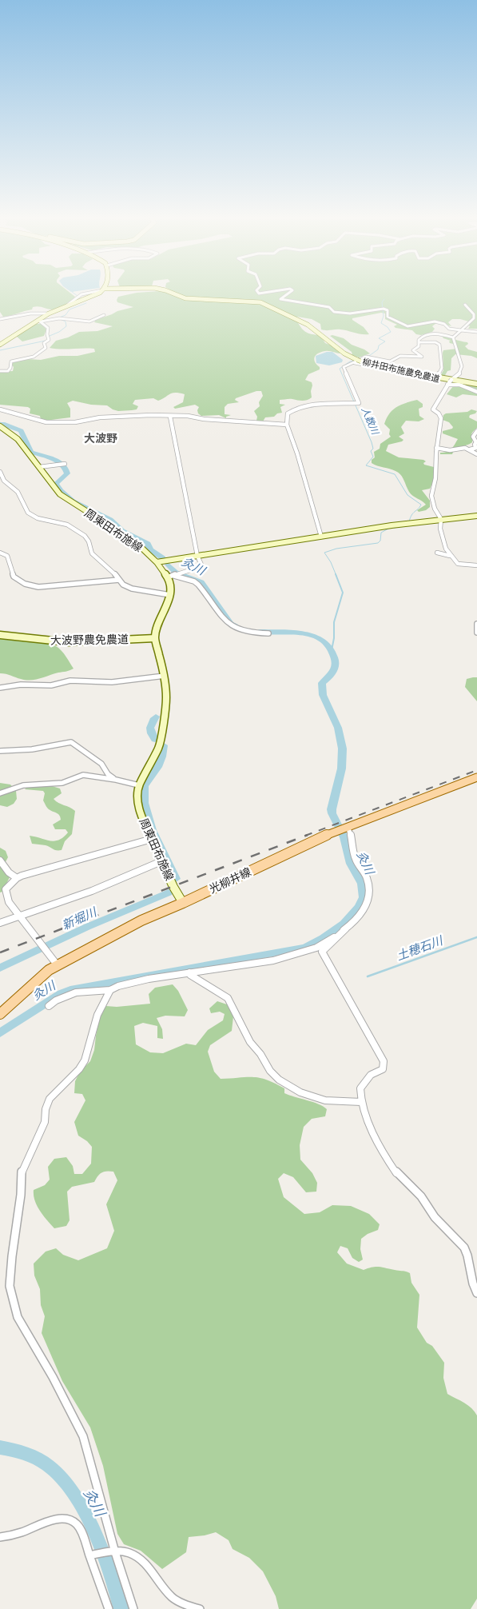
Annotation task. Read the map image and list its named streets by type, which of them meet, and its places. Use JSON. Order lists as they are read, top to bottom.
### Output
{
  "streets": {
    "main road": [
      "柳井田布施農免農道",
      "周東田布施線",
      "大波野農免農道",
      "光柳井線"
    ]
  },
  "crossings": [
    ["周東田布施線", "大波野農免農道"],
    ["周東田布施線", "光柳井線"]
  ],
  "districts": ["大波野"],
  "water": [
    "人数川",
    "灸川",
    "新堀川",
    "土穂石川"
  ]
}
